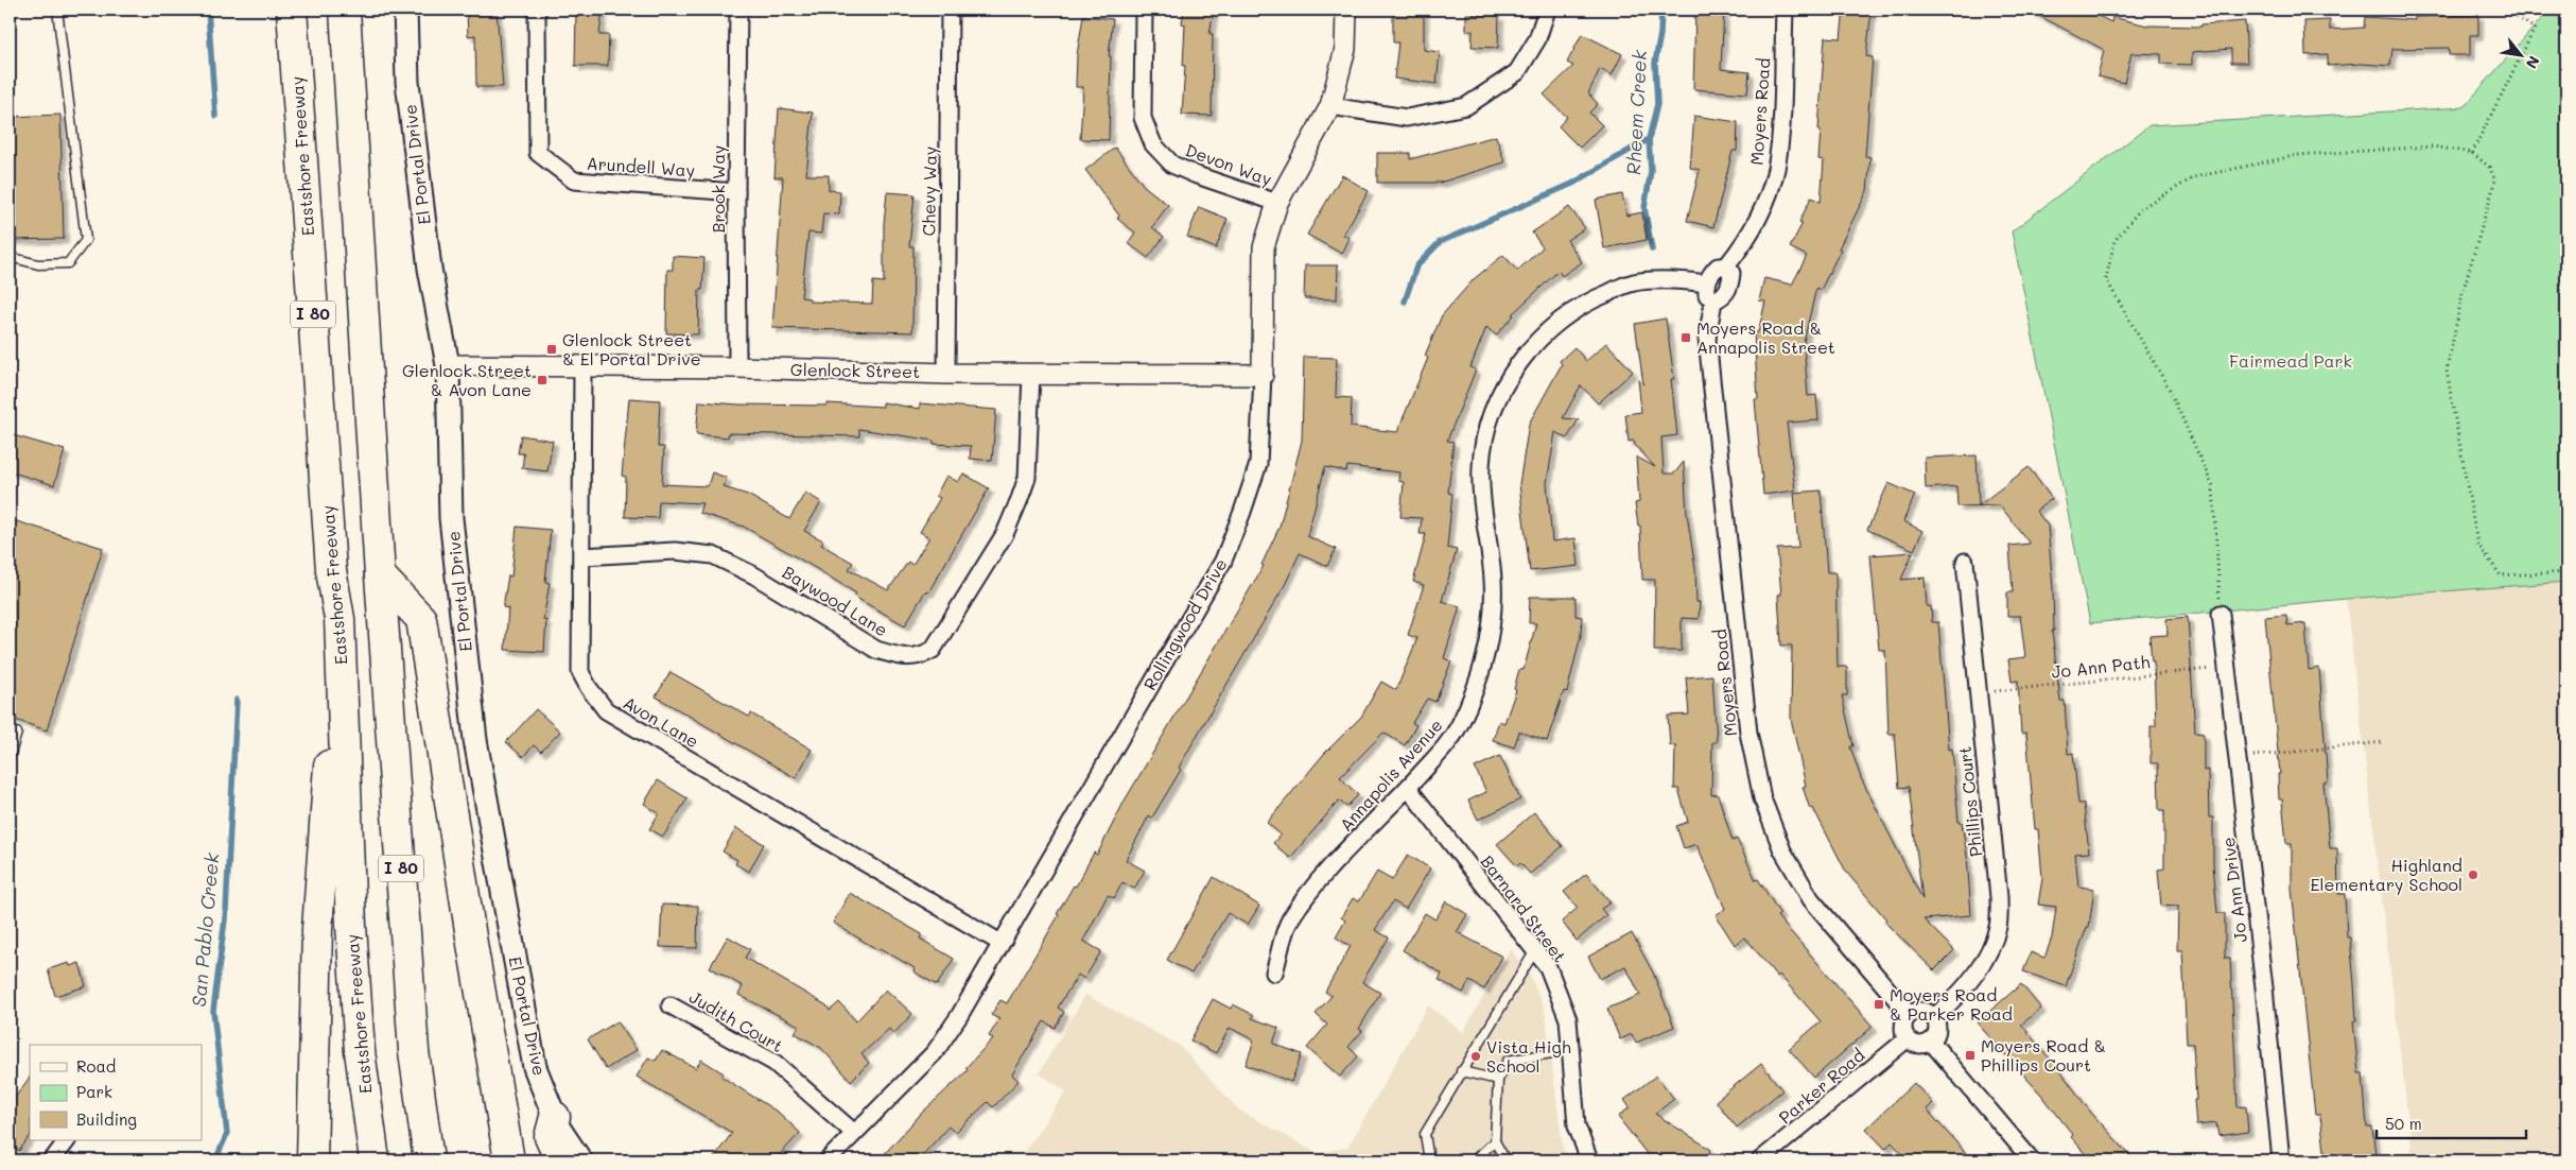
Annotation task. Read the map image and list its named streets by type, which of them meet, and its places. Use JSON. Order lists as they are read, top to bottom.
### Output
{
  "streets": {
    "highway": ["Eastshore Freeway", "I 80"],
    "main road": ["El Portal Drive"],
    "street": [
      "Moyers Road",
      "Devon Way",
      "Arundell Way",
      "Brook Way",
      "Chevy Way",
      "Glenlock Street",
      "Baywood Lane",
      "Rollingwood Drive",
      "Avon Lane",
      "Annapolis Avenue",
      "Phillips Court",
      "Jo Ann Drive",
      "Barnard Street",
      "Judith Court",
      "Parker Road"
    ],
    "path": ["Jo Ann Path"]
  },
  "crossings": [
    ["Moyers Road", "Annapolis Avenue"],
    ["Moyers Road", "Phillips Court"],
    ["Moyers Road", "Parker Road"],
    ["El Portal Drive", "Glenlock Street"],
    ["Devon Way", "Rollingwood Drive"],
    ["Arundell Way", "Brook Way"],
    ["Brook Way", "Glenlock Street"],
    ["Chevy Way", "Glenlock Street"],
    ["Glenlock Street", "Baywood Lane"],
    ["Glenlock Street", "Rollingwood Drive"],
    ["Glenlock Street", "Avon Lane"],
    ["Baywood Lane", "Avon Lane"],
    ["Rollingwood Drive", "Avon Lane"],
    ["Rollingwood Drive", "Judith Court"],
    ["Jo Ann Path", "Phillips Court"],
    ["Jo Ann Path", "Jo Ann Drive"],
    ["Annapolis Avenue", "Barnard Street"],
    ["Phillips Court", "Parker Road"]
  ],
  "water": ["Rheem Creek", "San Pablo Creek"],
  "parks": ["Fairmead Park"],
  "places": {
    "transit": [
      "Moyers Road & Annapolis Street",
      "Glenlock Street & El Portal Drive",
      "Glenlock Street & Avon Lane",
      "Moyers Road & Parker Road",
      "Moyers Road & Phillips Court"
    ],
    "other": ["Highland Elementary School", "Vista High School"]
  },
  "legend": ["Road", "Park", "Building"],
  "scale_bar": "50 m",
  "north": "bottom right"
}
